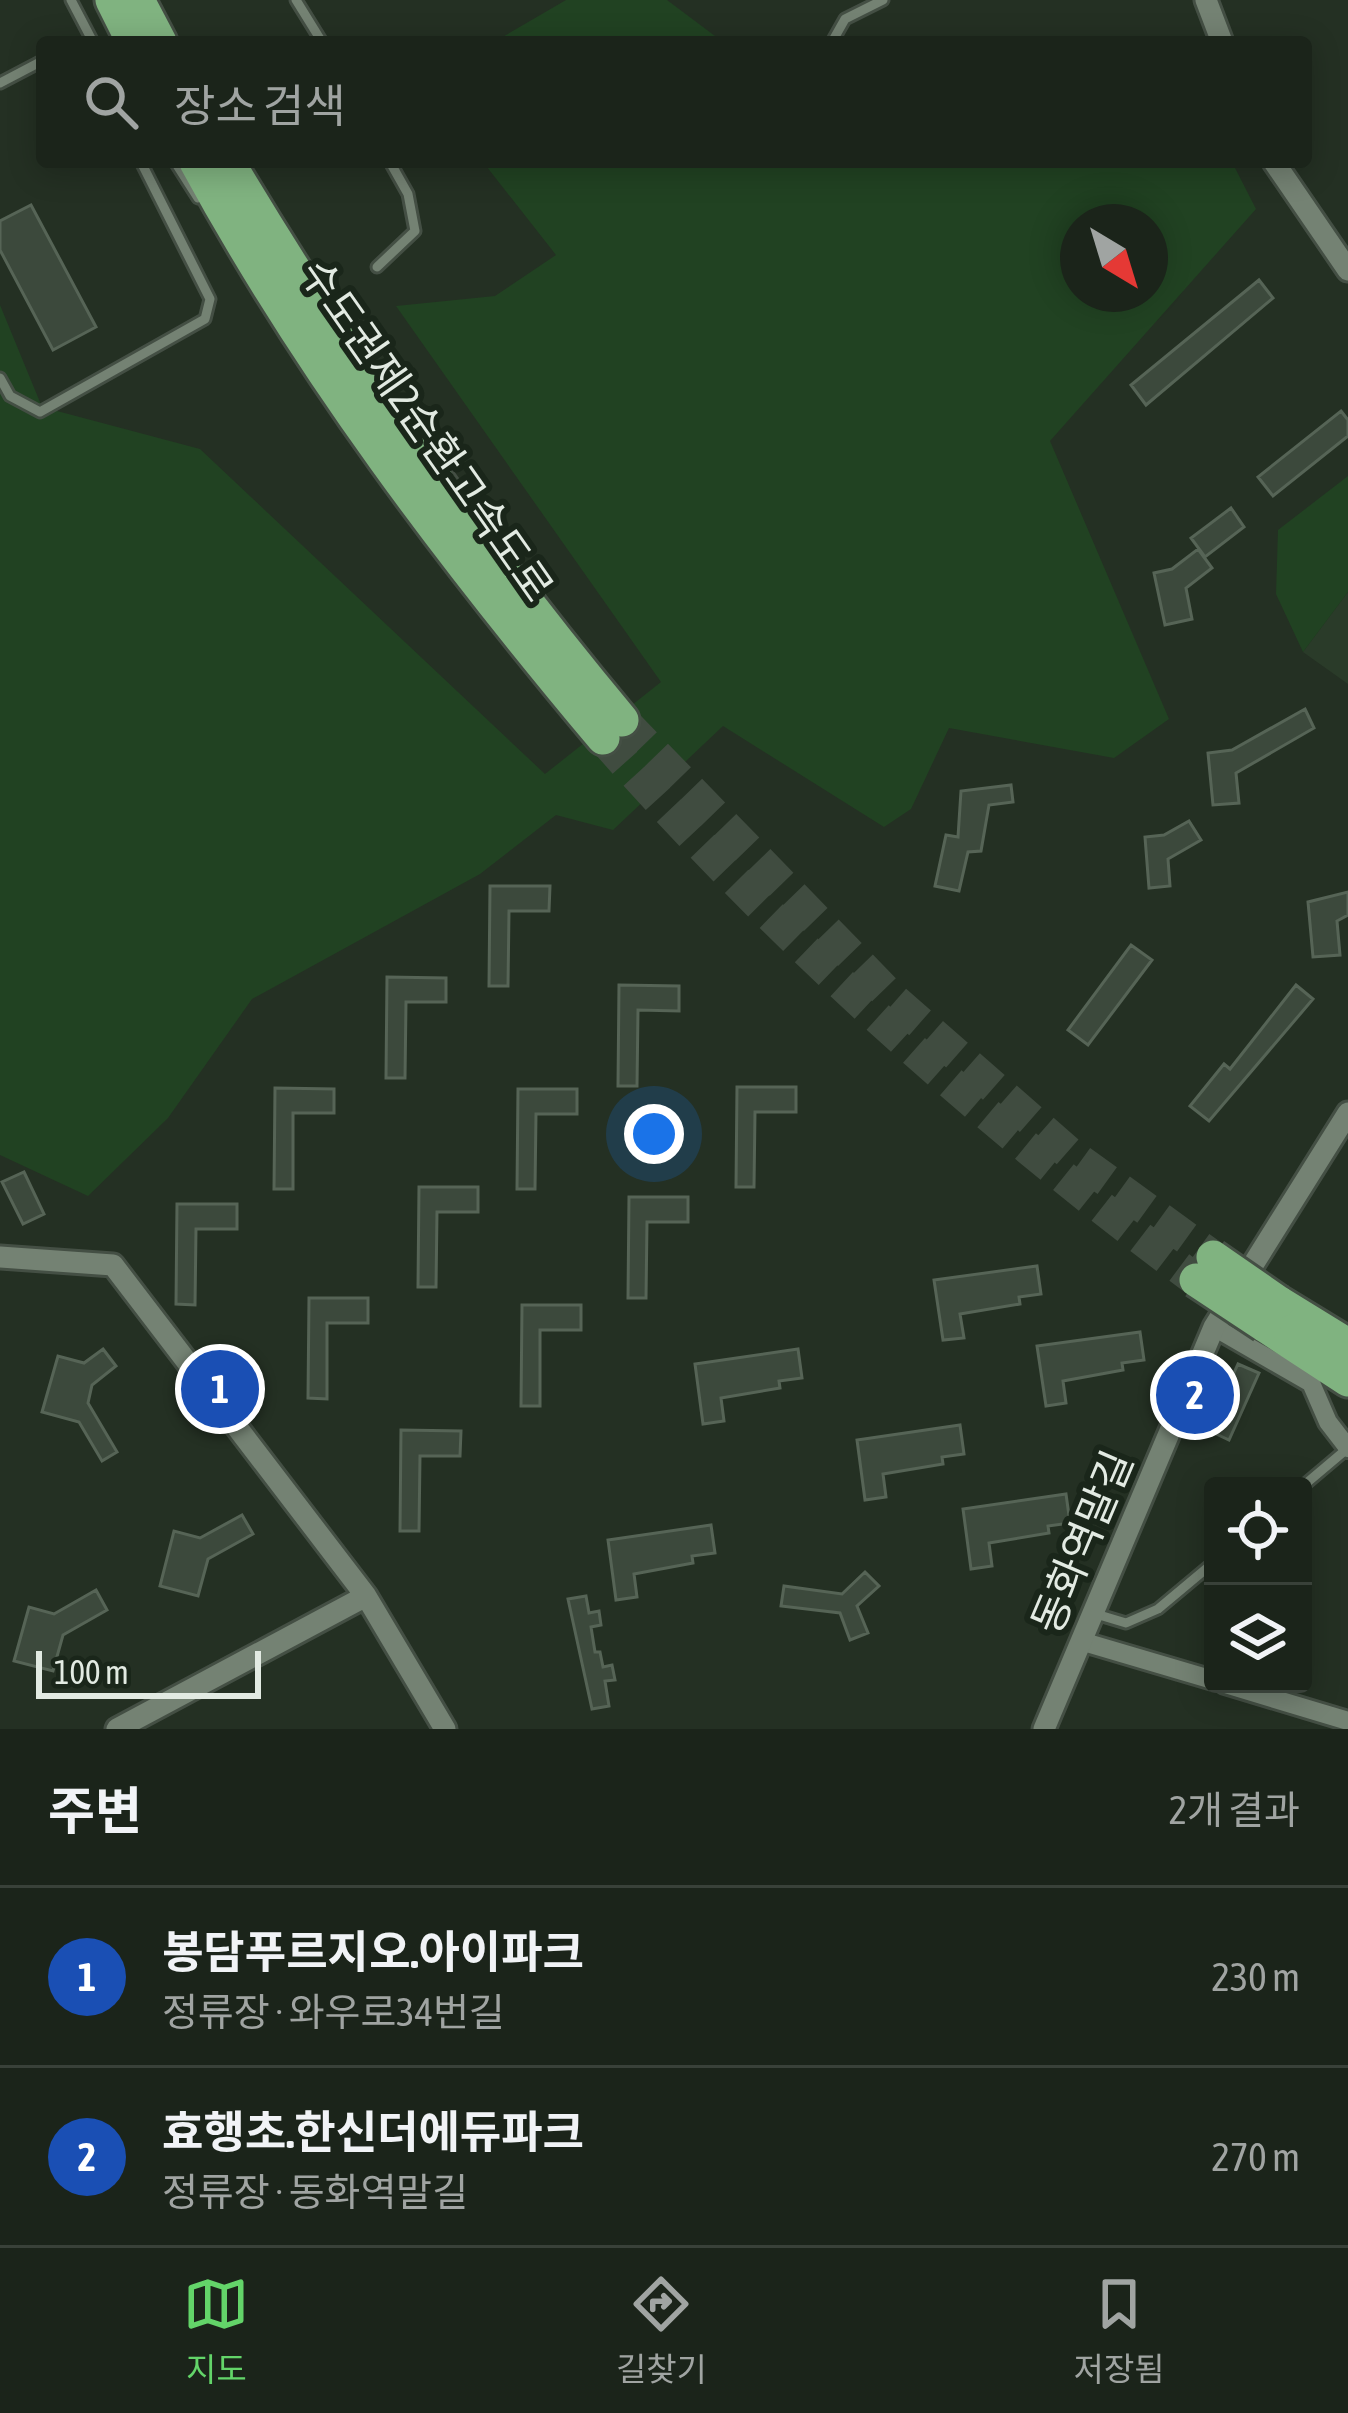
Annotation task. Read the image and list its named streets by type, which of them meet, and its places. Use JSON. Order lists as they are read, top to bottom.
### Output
{
  "streets": {
    "highway": ["수도권제2순환고속도로"],
    "street": ["동화역말길"]
  },
  "scale_bar": "100 m",
  "north": "bottom right",
  "page": {
    "search": "장소 검색",
    "pins": ["1", "2"],
    "scale": "100 m",
    "heading": ["주변", "2개 결과"],
    "list": [
      {
        "mark": "1",
        "name": "봉담푸르지오.아이파크",
        "note": "정류장 · 와우로34번길",
        "value": "230 m"
      },
      {
        "mark": "2",
        "name": "효행초.한신더에듀파크",
        "note": "정류장 · 동화역말길",
        "value": "270 m"
      }
    ],
    "nav": ["지도", "길찾기", "저장됨"]
  }
}
